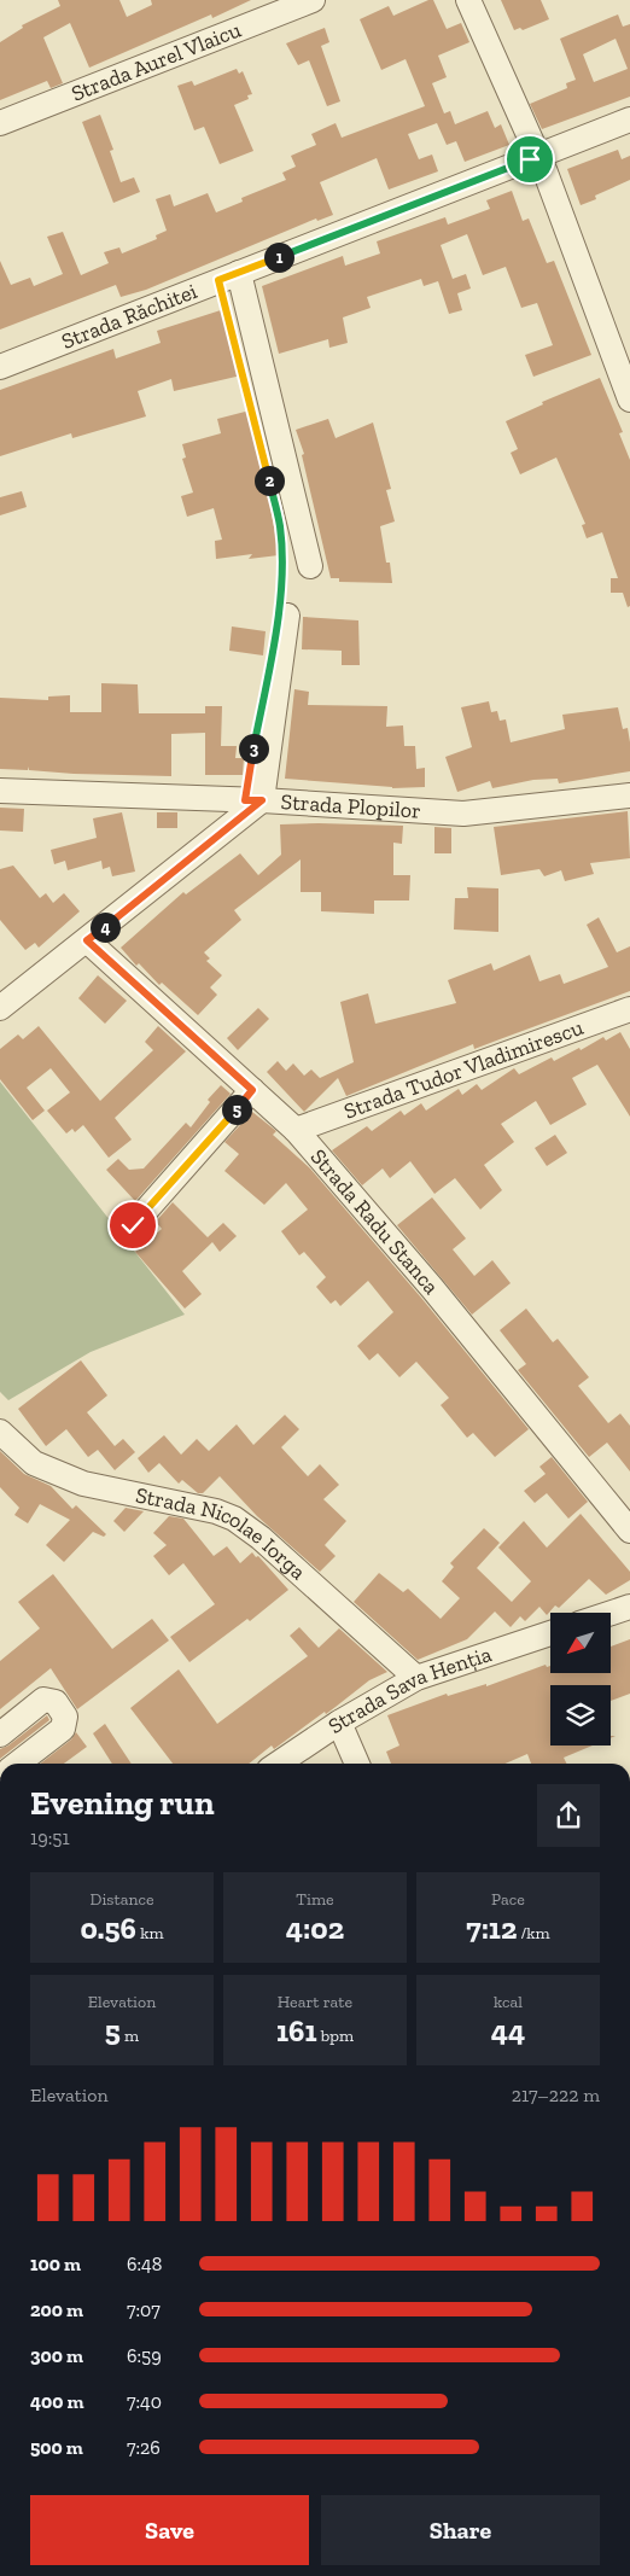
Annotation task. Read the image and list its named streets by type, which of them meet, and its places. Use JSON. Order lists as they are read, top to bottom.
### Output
{
  "streets": {
    "street": [
      "Strada Aurel Vlaicu",
      "Strada Răchitei",
      "Strada Plopilor",
      "Strada Tudor Vladimirescu",
      "Strada Radu Stanca",
      "Strada Nicolae Iorga",
      "Strada Sava Henția"
    ]
  },
  "crossings": [
    ["Strada Tudor Vladimirescu", "Strada Radu Stanca"],
    ["Strada Nicolae Iorga", "Strada Sava Henția"]
  ],
  "north": "bottom left",
  "page": {
    "pins": [
      "1",
      "2",
      "3",
      "4",
      "5"
    ],
    "heading": ["Evening run", "19:51"],
    "stats": [
      ["Distance", "0.56 km"],
      ["Time", "4:02"],
      ["Pace", "7:12 /km"],
      ["Elevation", "5 m"],
      ["Heart rate", "161 bpm"],
      ["kcal", "44"]
    ],
    "chart": ["Elevation", "217–222 m"],
    "list": [
      {
        "name": "100 m",
        "note": "6:48"
      },
      {
        "name": "200 m",
        "note": "7:07"
      },
      {
        "name": "300 m",
        "note": "6:59"
      },
      {
        "name": "400 m",
        "note": "7:40"
      },
      {
        "name": "500 m",
        "note": "7:26"
      }
    ],
    "buttons": ["Save", "Share"]
  }
}
